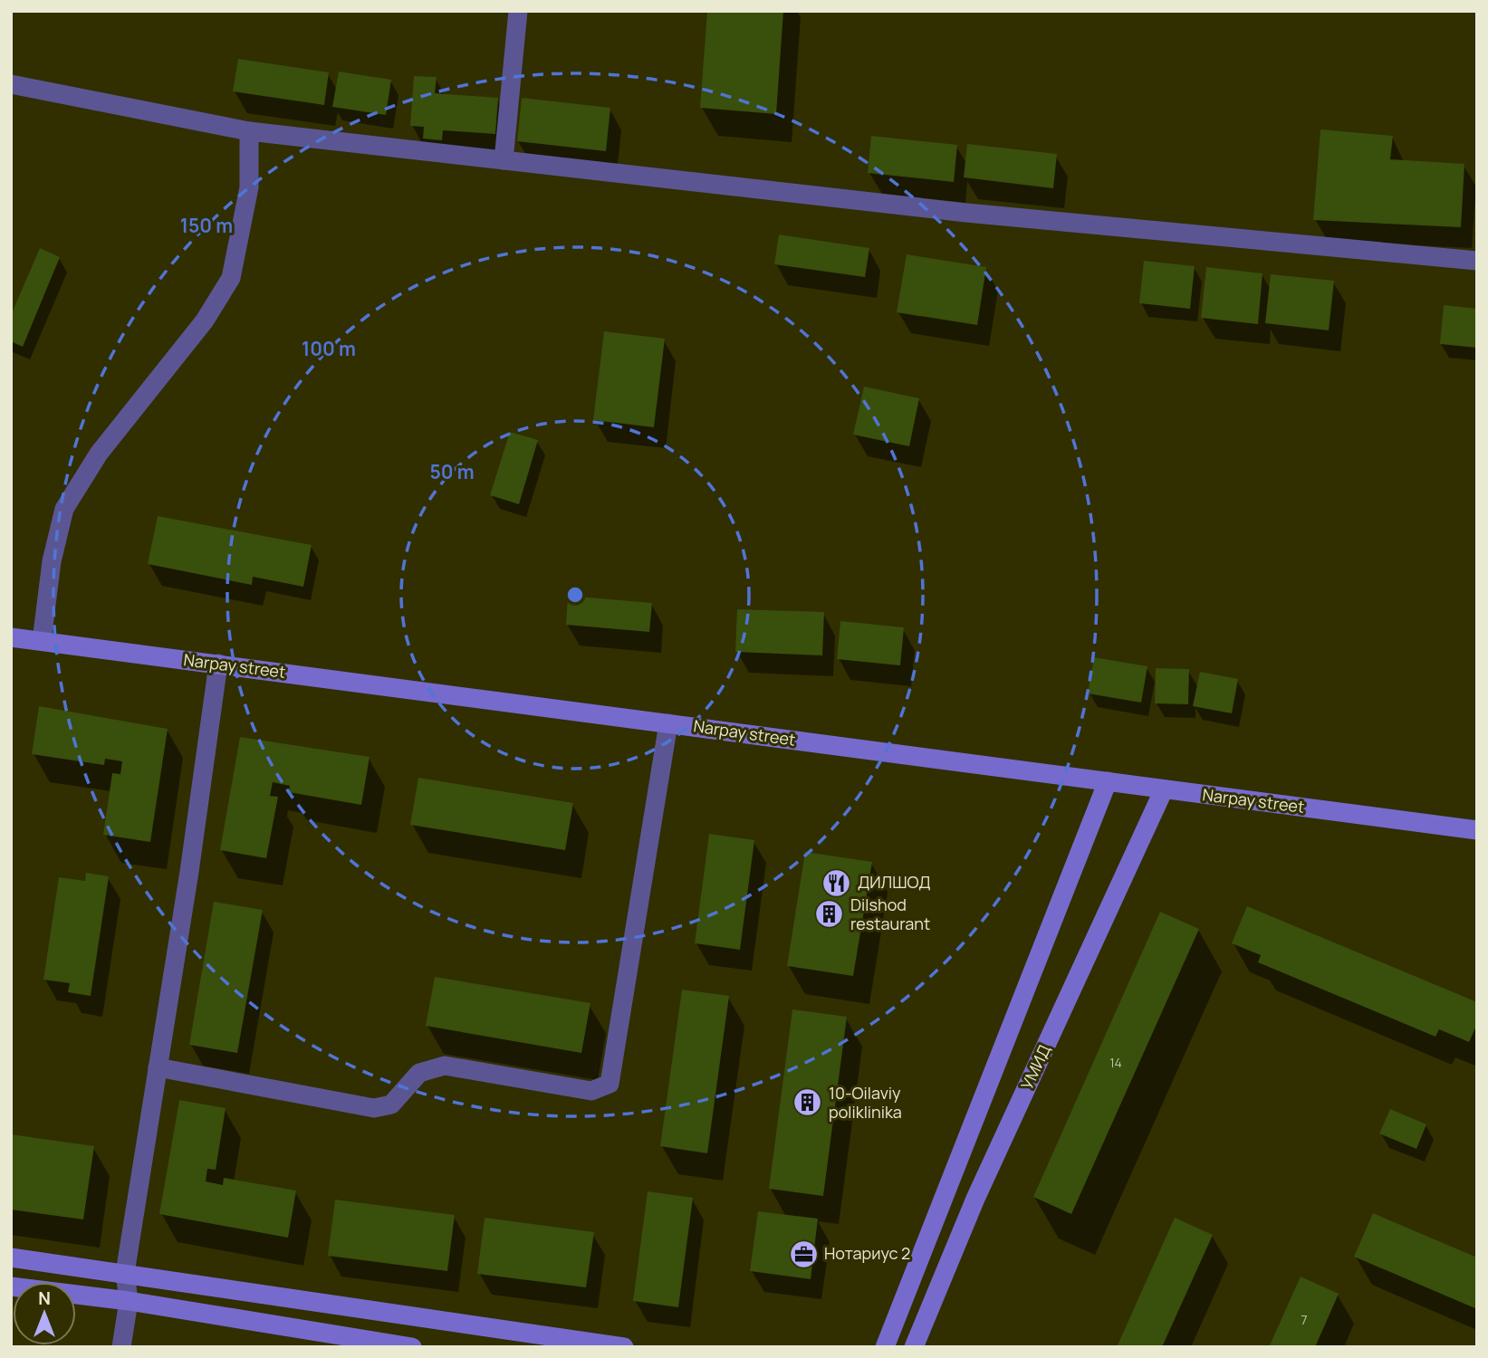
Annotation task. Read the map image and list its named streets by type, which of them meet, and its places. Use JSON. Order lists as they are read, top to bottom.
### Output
{
  "streets": {
    "street": ["Narpay street", "УМИД"]
  },
  "crossings": [
    ["Narpay street", "УМИД"]
  ],
  "places": {
    "restaurant": ["ДИЛШОД"],
    "building": ["Dilshod restaurant", "10-Oilaviy poliklinika"],
    "office": ["Нотариус 2"]
  },
  "house_numbers": ["14", "7"],
  "north": "top",
  "rings": ["150 m", "100 m", "50 m"]
}
